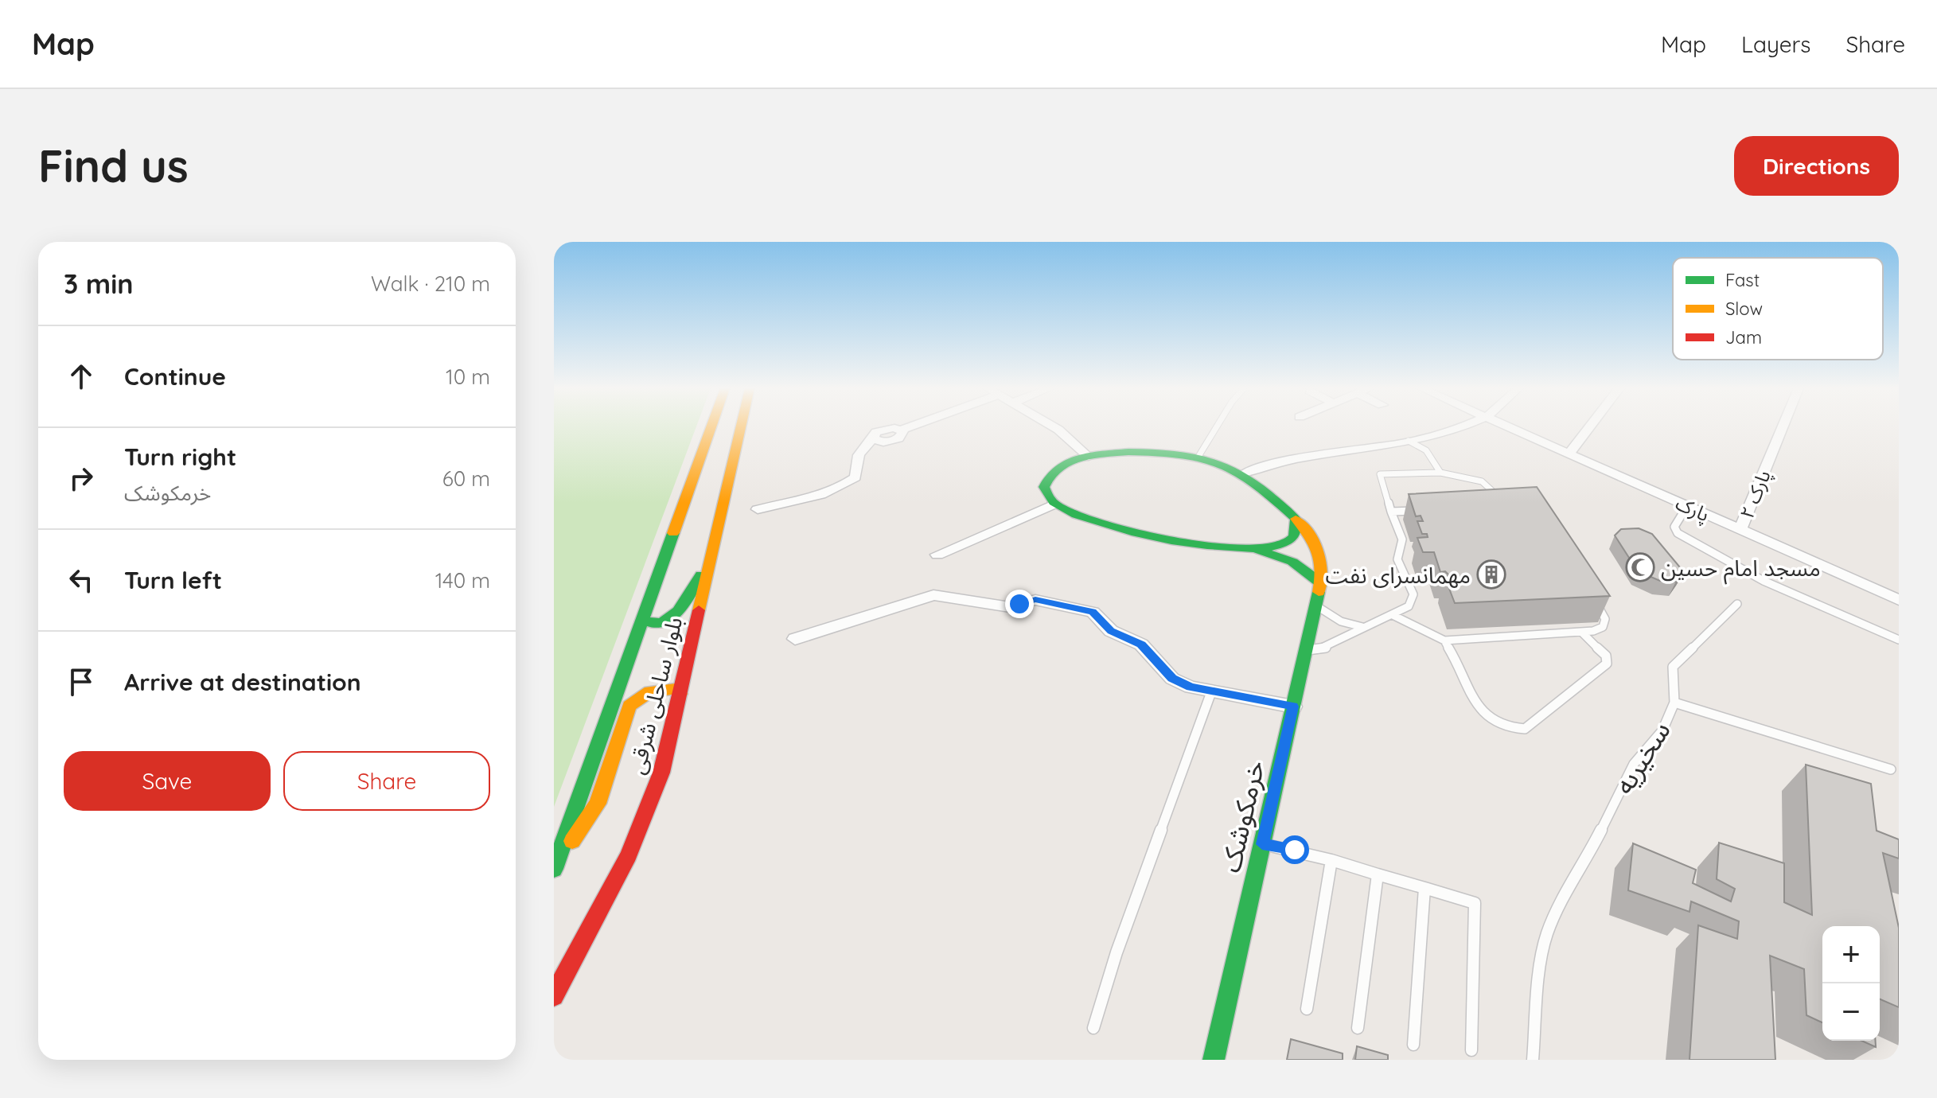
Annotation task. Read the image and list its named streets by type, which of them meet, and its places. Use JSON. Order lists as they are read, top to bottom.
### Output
{
  "streets": {
    "main road": ["بلوار ساحلی شرقی", "خرمکوشک"],
    "street": ["پارک ۲", "پارک"],
    "lane": ["سخیریه"]
  },
  "crossings": [
    ["پارک ۲", "پارک"]
  ],
  "places": {
    "mosque": ["مسجد امام حسین"],
    "building": ["مهمانسرای نفت"]
  },
  "legend": ["Fast", "Slow", "Jam"],
  "page": {
    "header": "Map",
    "nav": ["Map", "Layers", "Share"],
    "buttons": [
      "Directions",
      ["Save", "Share"]
    ],
    "title": "Find us",
    "heading": ["3 min", "Walk · 210 m"],
    "list": [
      ["Continue", "10 m"],
      ["Turn right", "خرمکوشک", "60 m"],
      ["Turn left", "140 m"],
      "Arrive at destination"
    ],
    "map_buttons": ["+", "−"]
  }
}
